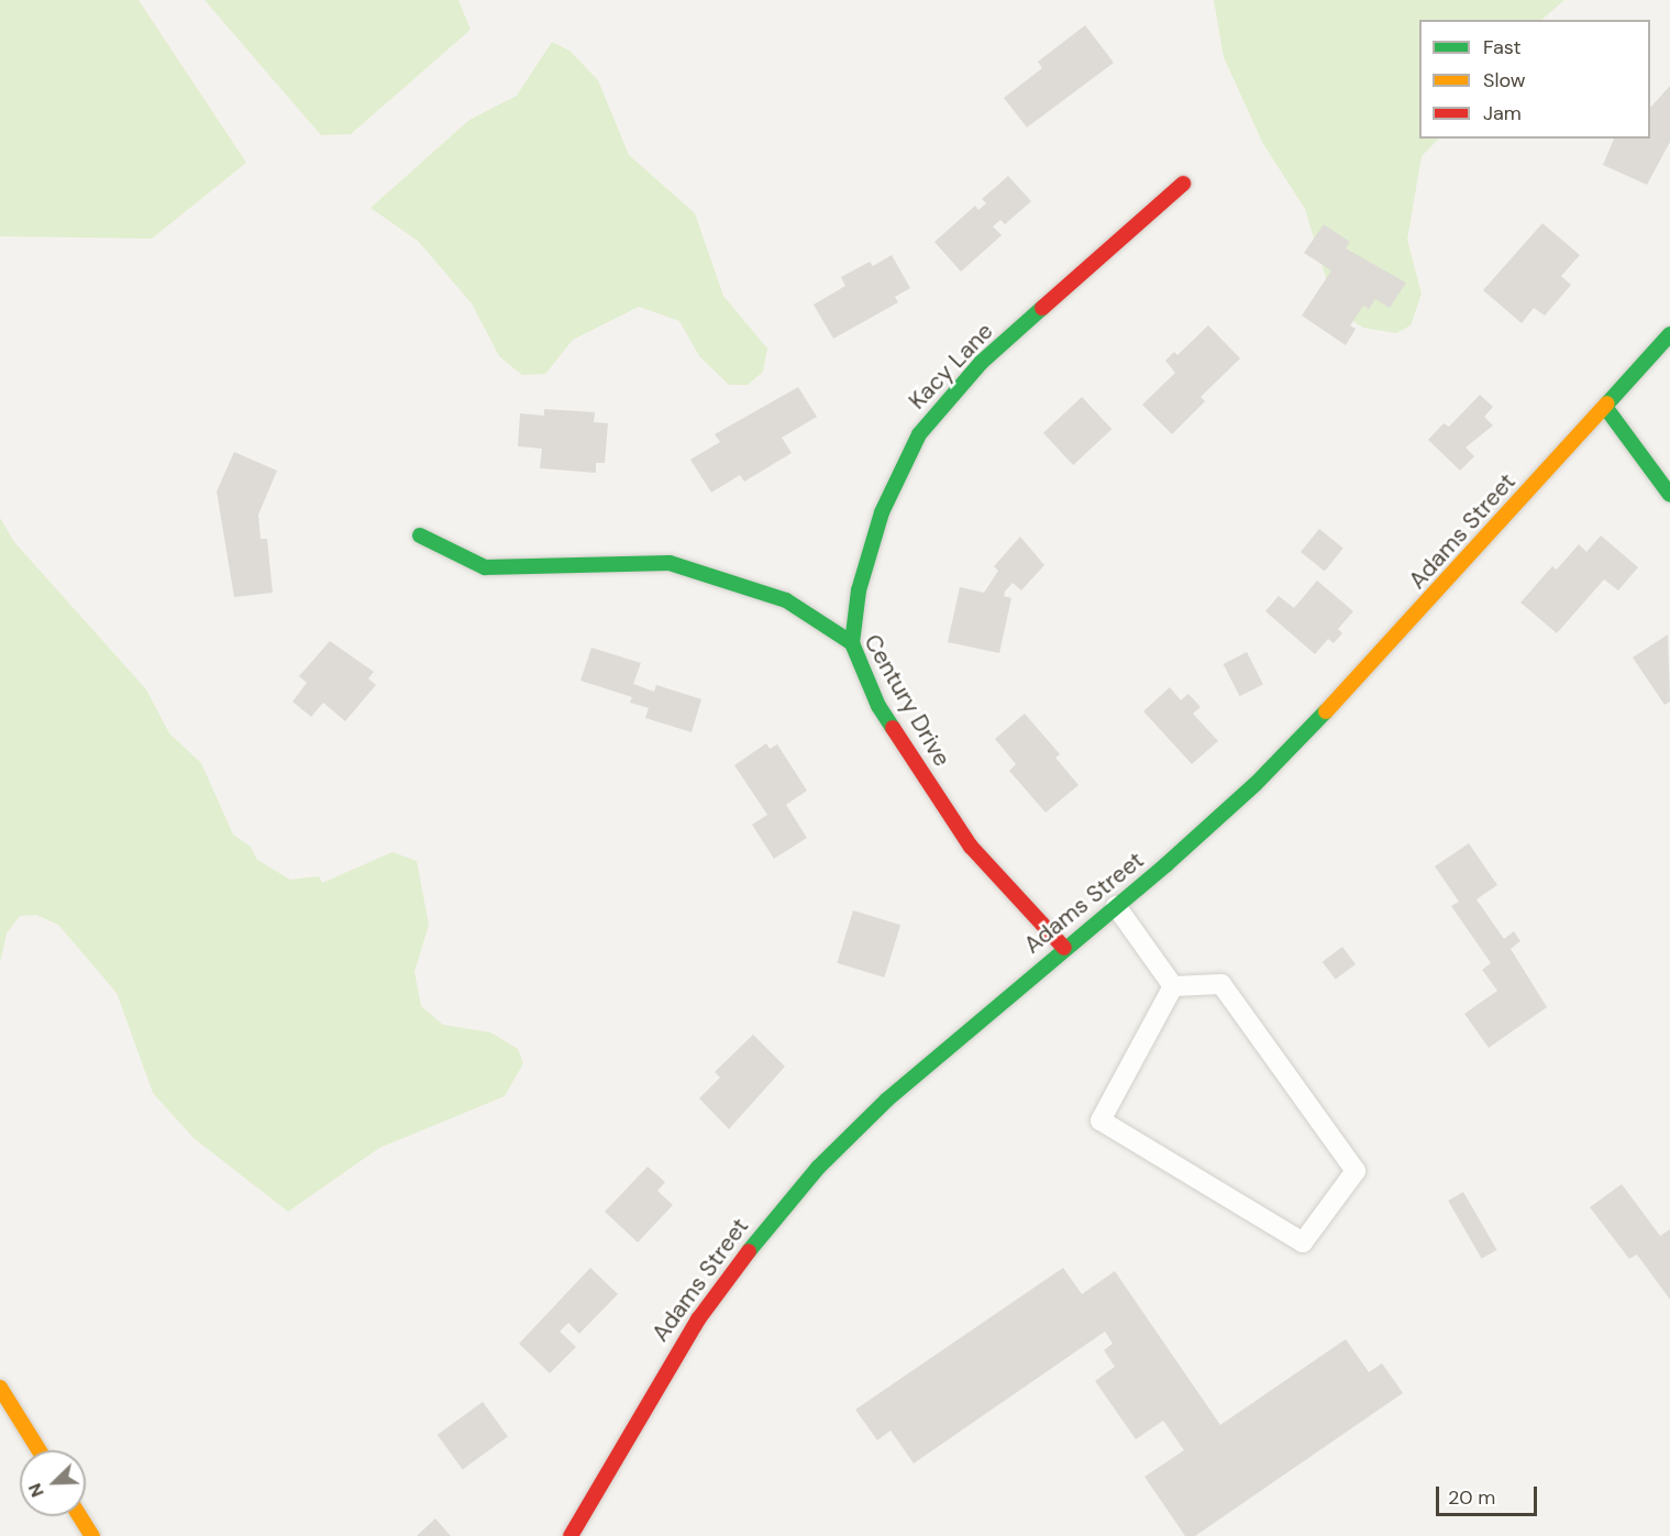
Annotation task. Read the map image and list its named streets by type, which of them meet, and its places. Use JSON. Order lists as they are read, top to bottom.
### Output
{
  "streets": {
    "main road": ["Kacy Lane", "Adams Street", "Century Drive"]
  },
  "crossings": [
    ["Kacy Lane", "Century Drive"],
    ["Adams Street", "Century Drive"]
  ],
  "legend": ["Fast", "Slow", "Jam"],
  "scale_bar": "20 m",
  "north": "bottom left"
}
